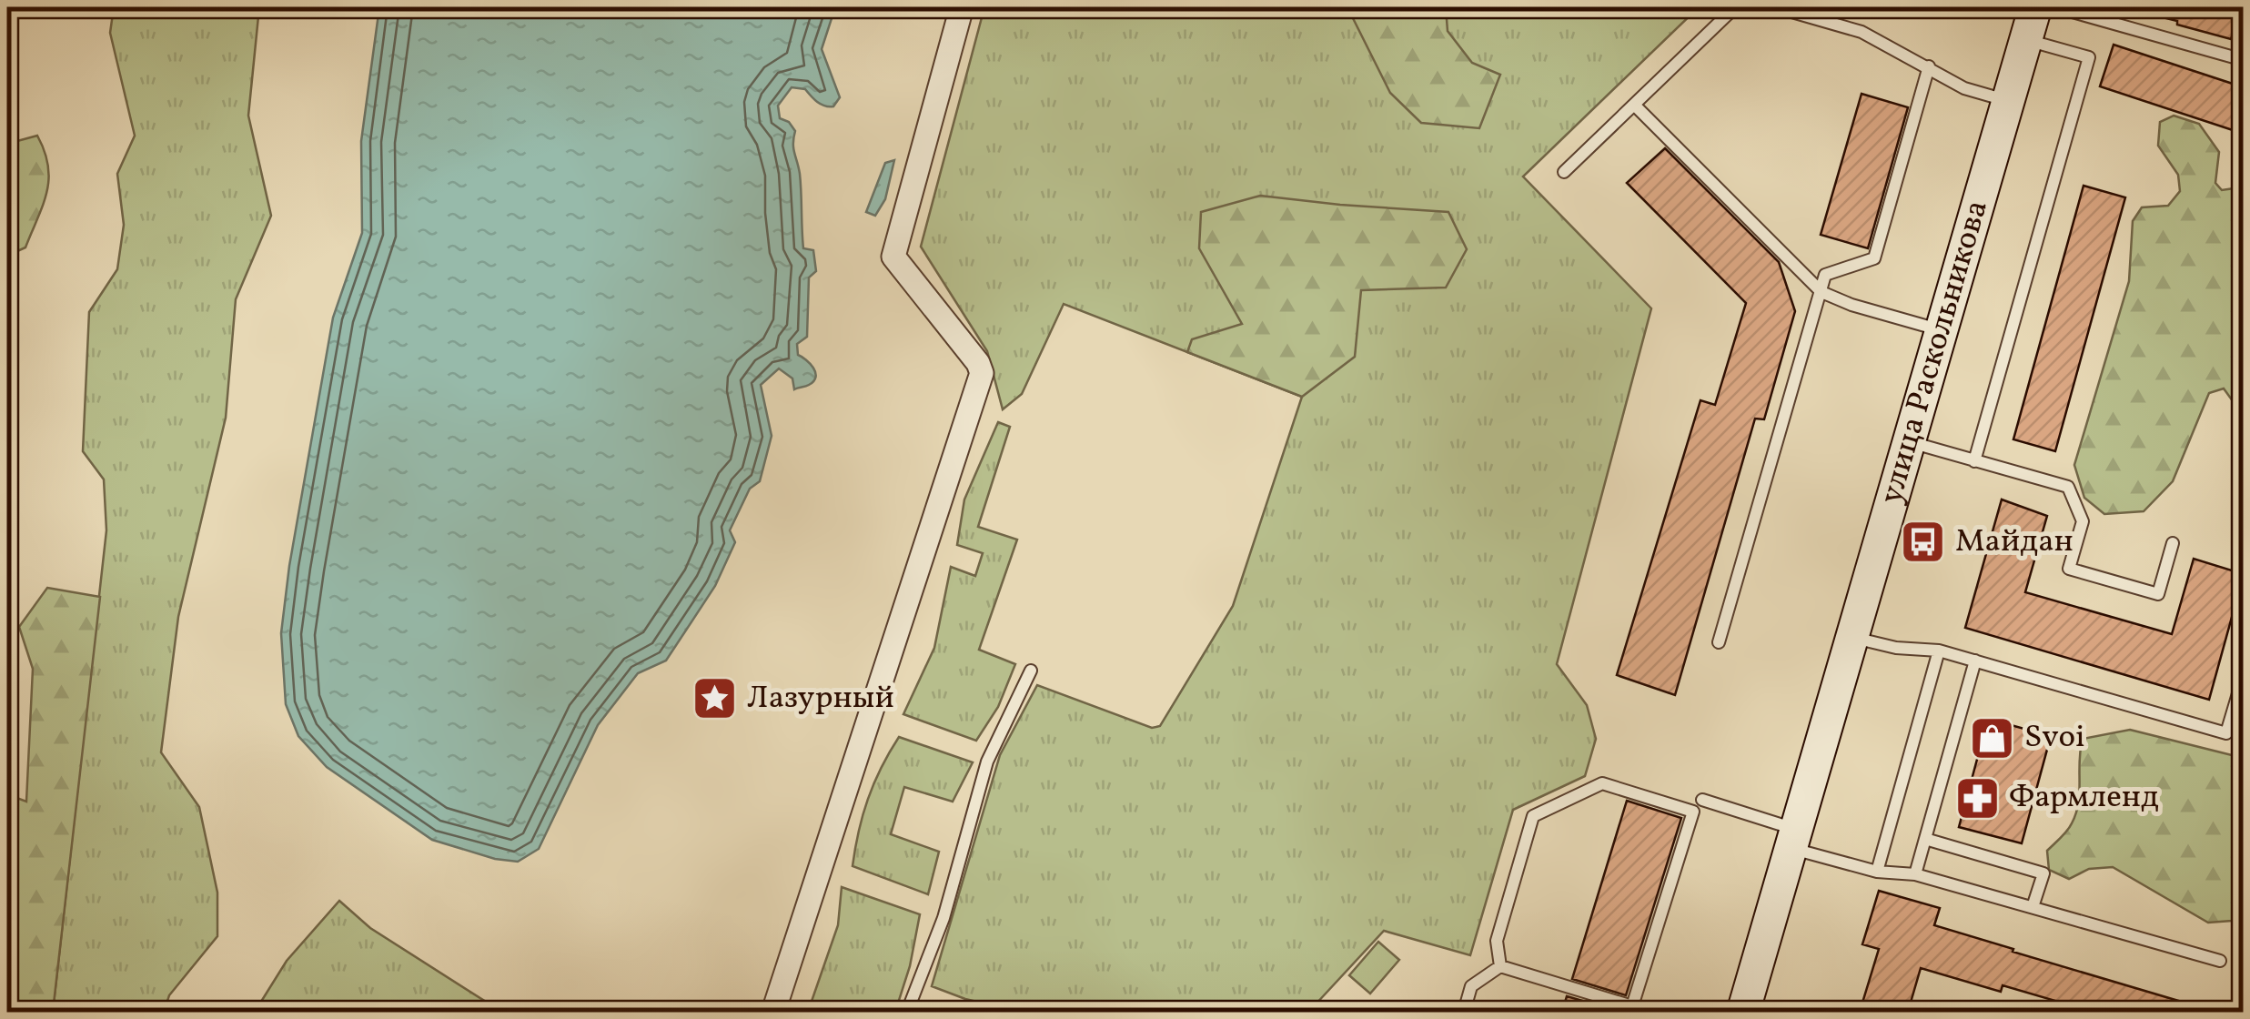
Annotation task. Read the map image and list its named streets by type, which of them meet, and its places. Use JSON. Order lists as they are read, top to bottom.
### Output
{
  "streets": {
    "street": ["улица Раскольникова"]
  },
  "places": {
    "bus stop": ["Майдан"],
    "place": ["Лазурный"],
    "shop": ["Svoi"],
    "pharmacy": ["Фармленд"]
  }
}
